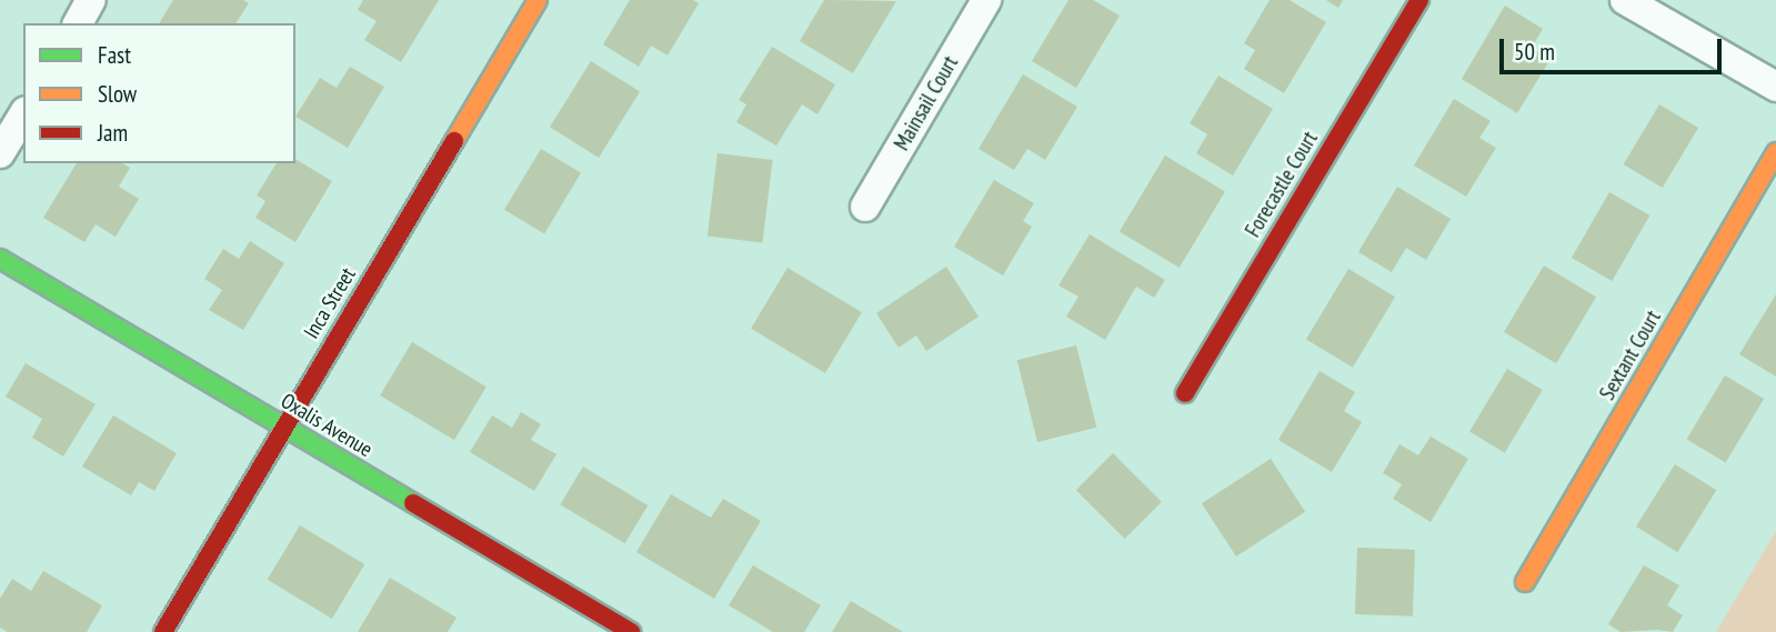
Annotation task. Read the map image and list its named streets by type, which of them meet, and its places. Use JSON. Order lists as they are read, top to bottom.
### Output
{
  "streets": {
    "street": [
      "Mainsail Court",
      "Forecastle Court",
      "Inca Street",
      "Sextant Court",
      "Oxalis Avenue"
    ]
  },
  "crossings": [
    ["Inca Street", "Oxalis Avenue"]
  ],
  "legend": ["Fast", "Slow", "Jam"],
  "scale_bar": "50 m"
}
